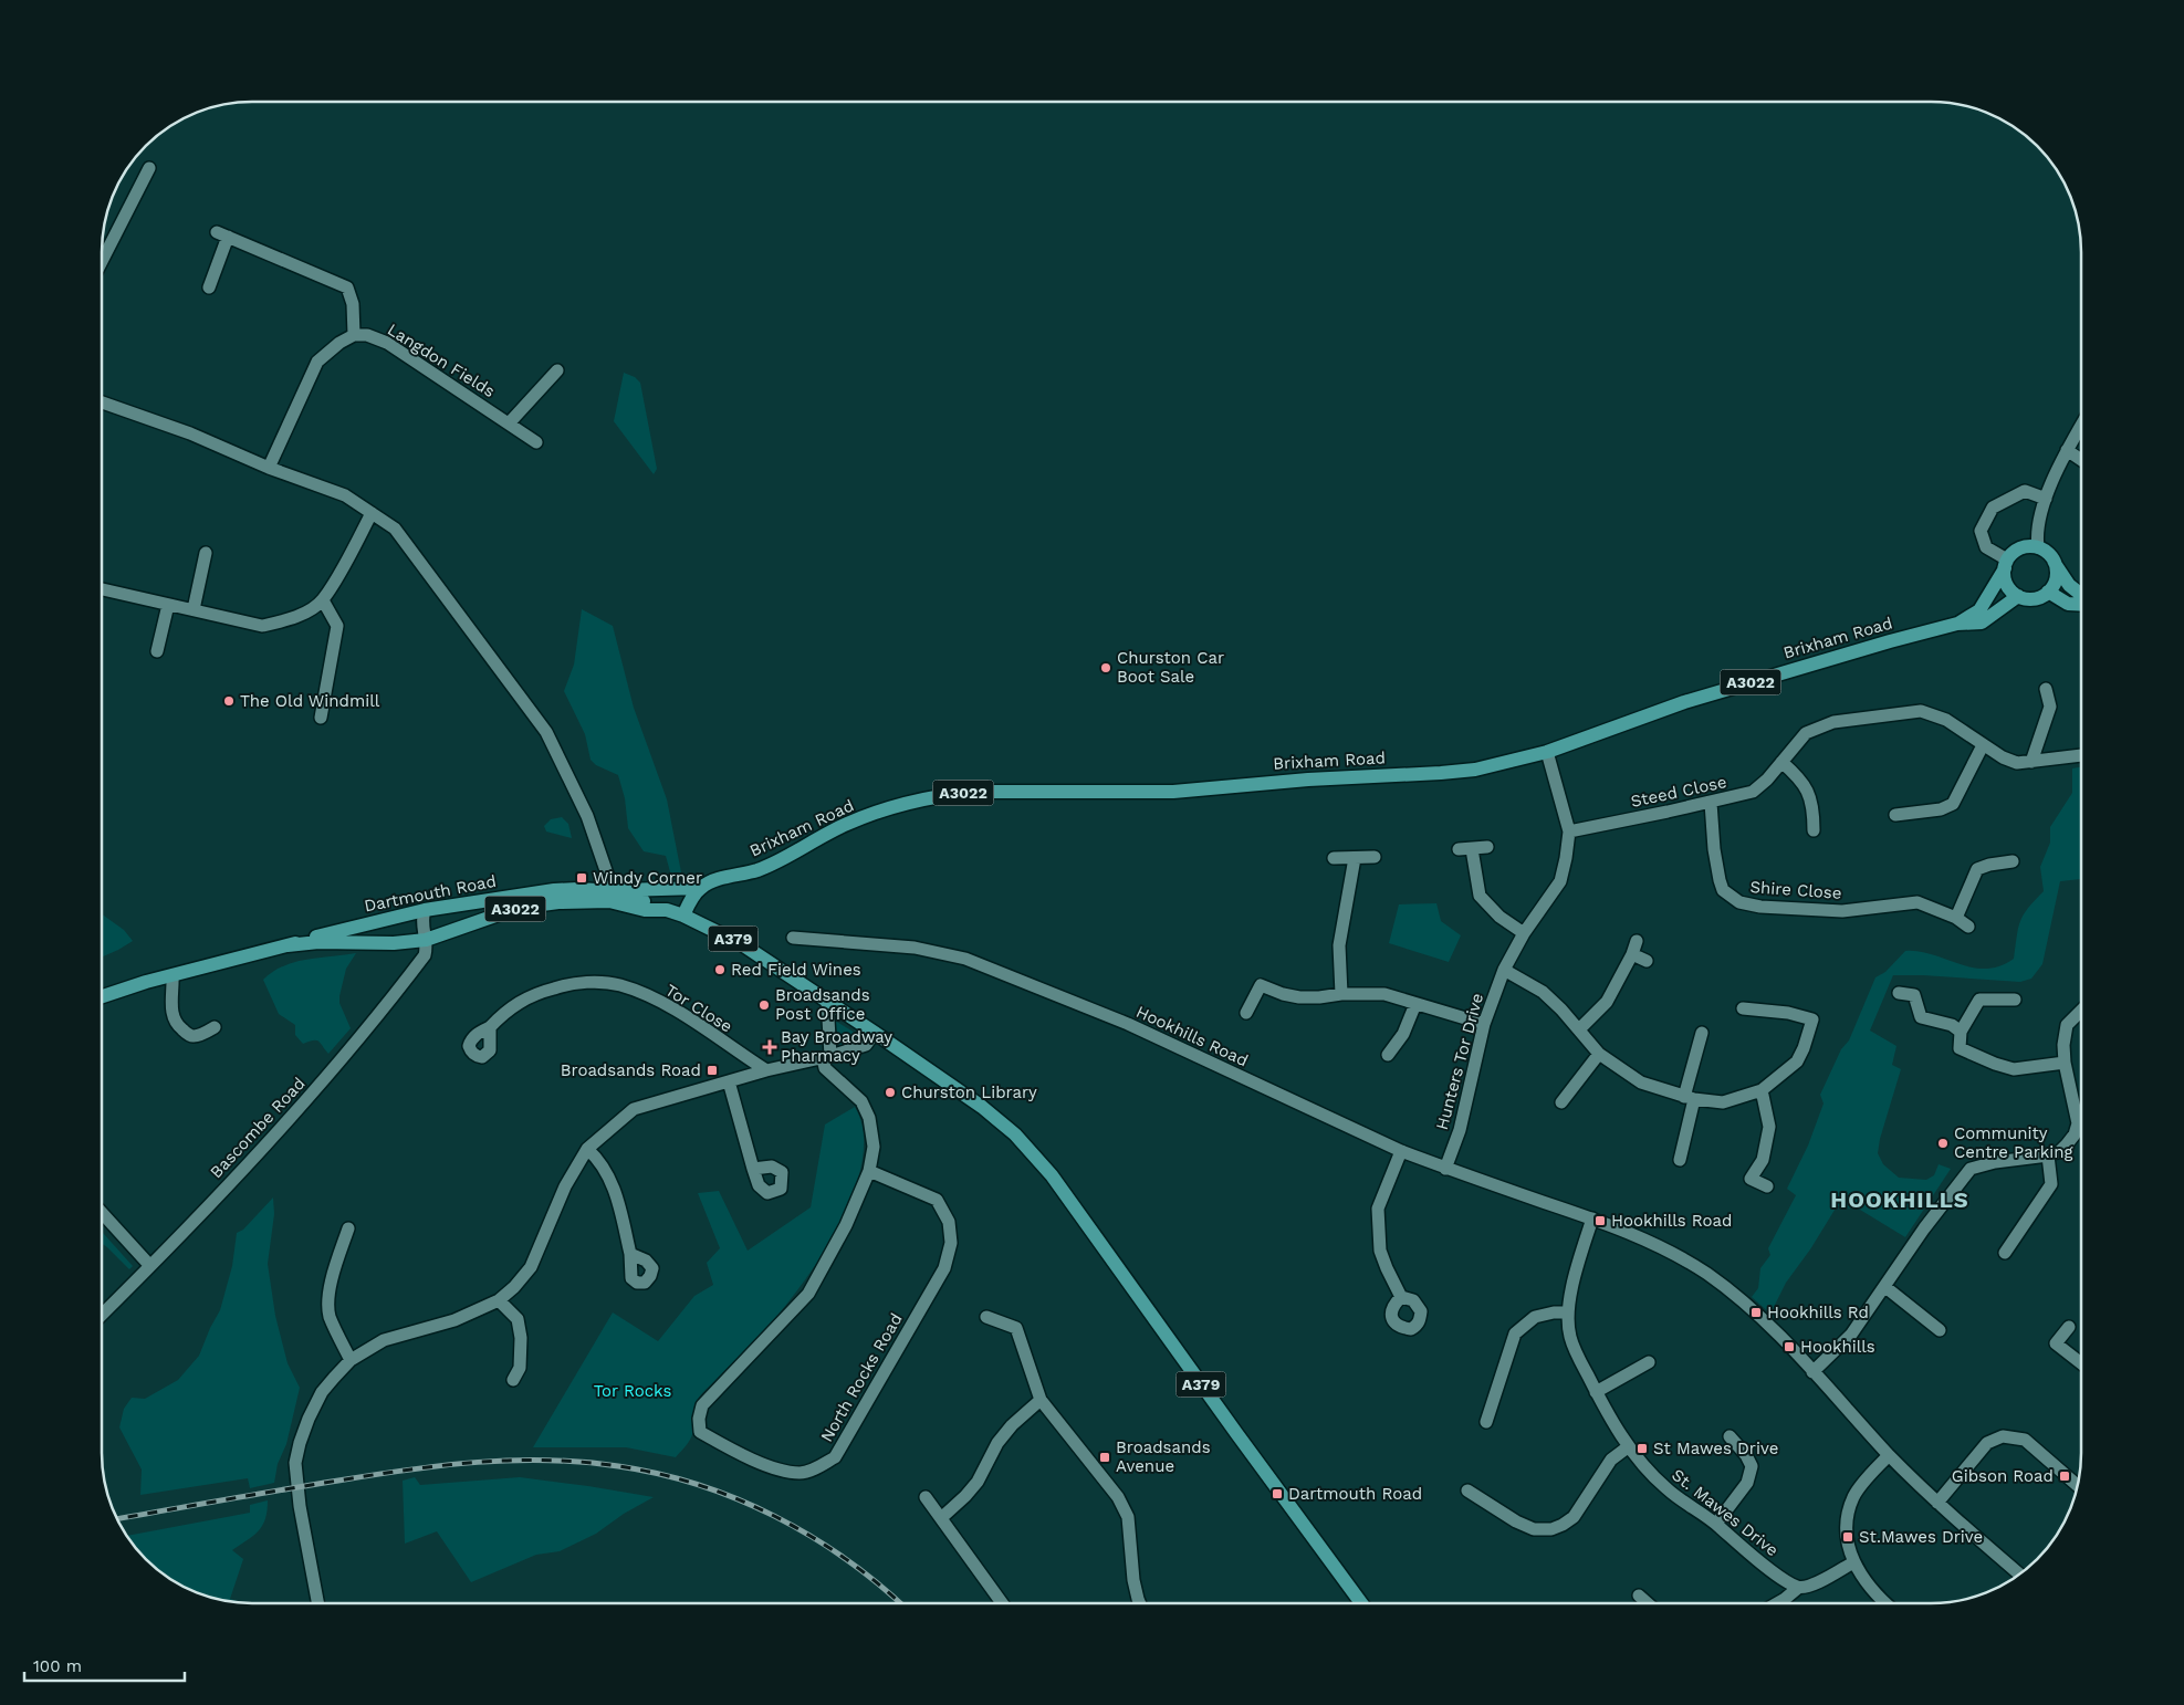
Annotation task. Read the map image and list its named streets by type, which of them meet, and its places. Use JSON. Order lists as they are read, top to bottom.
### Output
{
  "streets": {
    "main road": [
      "Brixham Road",
      "A3022",
      "Dartmouth Road",
      "A379"
    ],
    "street": [
      "Langdon Fields",
      "Steed Close",
      "Shire Close",
      "Tor Close",
      "Hookhills Road",
      "Hunters Tor Drive",
      "Bascombe Road",
      "North Rocks Road",
      "St. Mawes Drive"
    ]
  },
  "crossings": [
    ["Brixham Road", "Dartmouth Road"],
    ["Brixham Road", "Hunters Tor Drive"],
    ["Steed Close", "Shire Close"],
    ["Steed Close", "Hunters Tor Drive"],
    ["Dartmouth Road", "Bascombe Road"],
    ["Hookhills Road", "Hunters Tor Drive"],
    ["Hookhills Road", "St. Mawes Drive"]
  ],
  "districts": ["HOOKHILLS"],
  "parks": ["Tor Rocks"],
  "places": {
    "other": [
      "Churston Car Boot Sale",
      "The Old Windmill",
      "Red Field Wines",
      "Broadsands Post Office",
      "Churston Library",
      "Community Centre Parking"
    ],
    "transit": [
      "Windy Corner",
      "Broadsands Road",
      "Hookhills Road",
      "Hookhills Rd",
      "Hookhills",
      "St Mawes Drive",
      "Broadsands Avenue",
      "Gibson Road",
      "Dartmouth Road",
      "St.Mawes Drive"
    ],
    "health": ["Bay Broadway Pharmacy"]
  },
  "scale_bar": "100 m"
}
